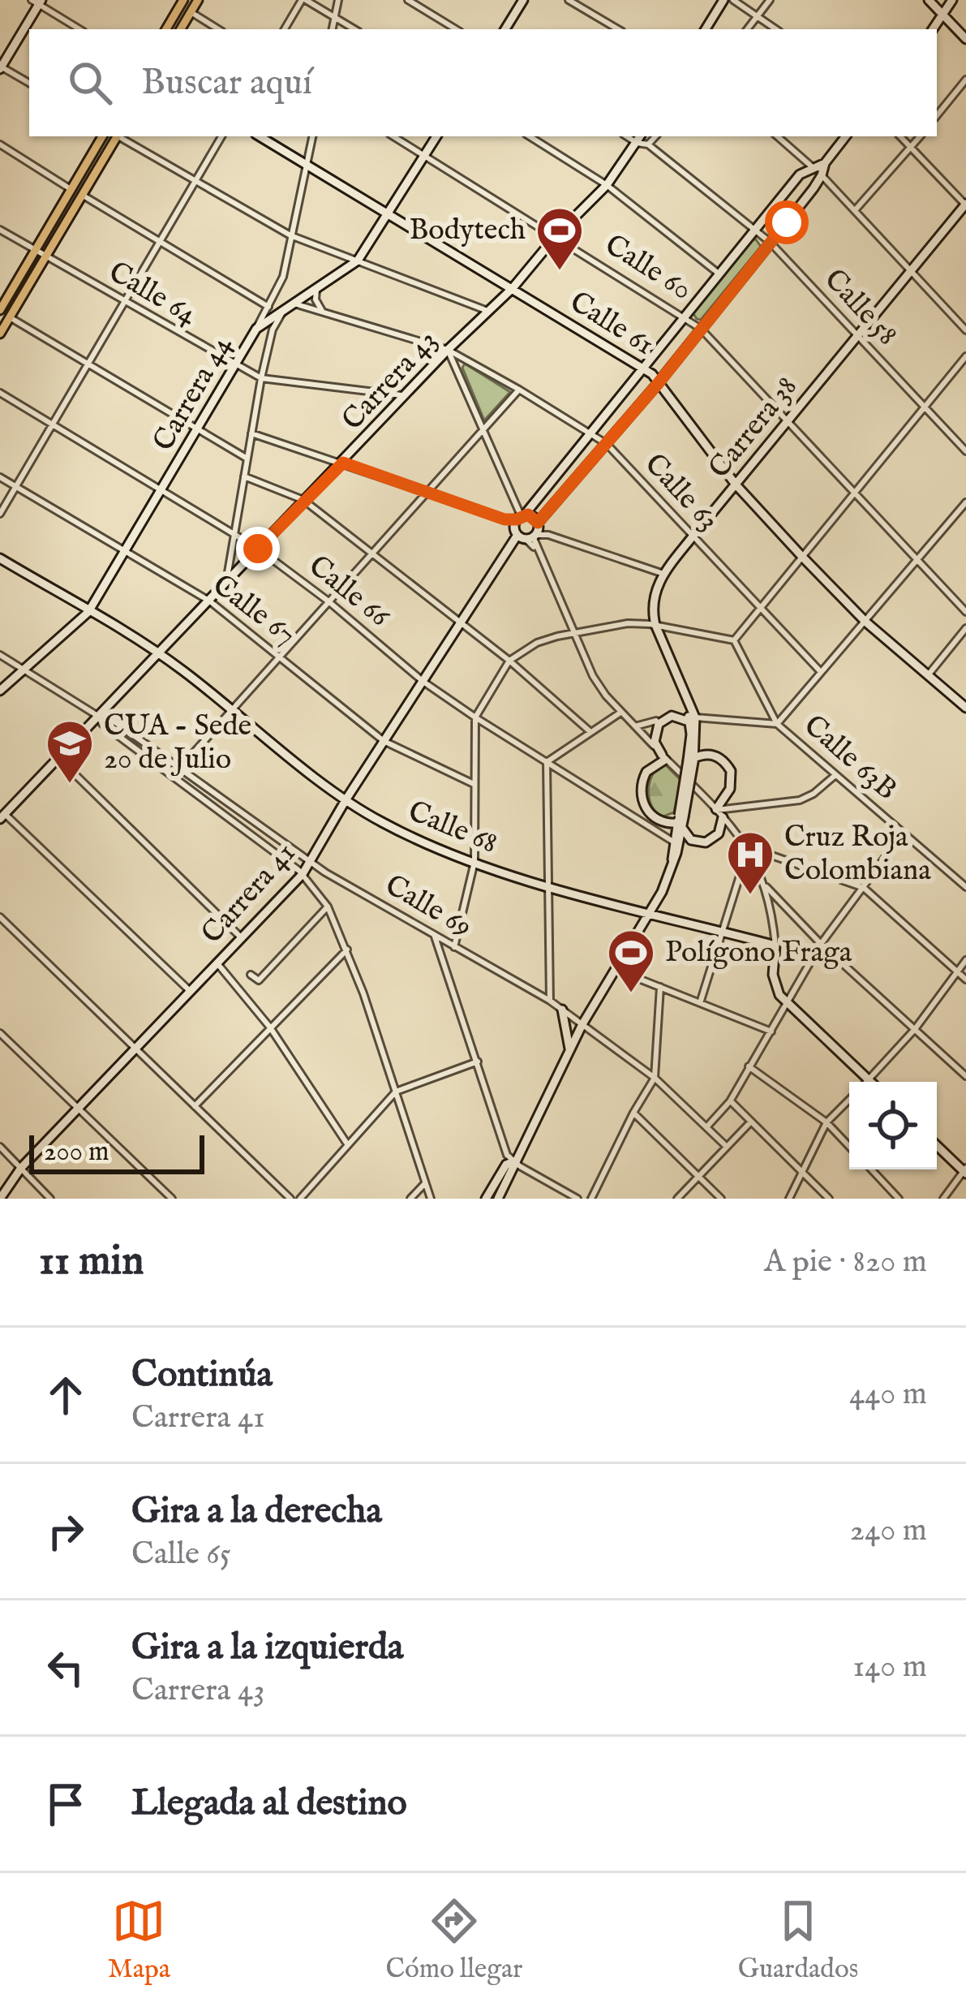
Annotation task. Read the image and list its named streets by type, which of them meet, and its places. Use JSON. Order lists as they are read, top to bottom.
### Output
{
  "streets": {
    "street": [
      "Calle 60",
      "Calle 64",
      "Calle 58",
      "Calle 61",
      "Carrera 43",
      "Carrera 44",
      "Carrera 38",
      "Calle 63",
      "Calle 66",
      "Calle 67",
      "Calle 63B",
      "Calle 68",
      "Carrera 41",
      "Calle 69"
    ]
  },
  "crossings": [
    ["Calle 60", "Carrera 43"],
    ["Calle 60", "Carrera 44"],
    ["Calle 60", "Carrera 38"],
    ["Calle 60", "Carrera 41"],
    ["Calle 64", "Carrera 43"],
    ["Calle 64", "Carrera 44"],
    ["Calle 58", "Carrera 38"],
    ["Calle 58", "Carrera 41"],
    ["Calle 61", "Carrera 43"],
    ["Calle 61", "Carrera 44"],
    ["Calle 61", "Carrera 38"],
    ["Calle 61", "Carrera 41"],
    ["Carrera 43", "Calle 63"],
    ["Carrera 43", "Calle 66"],
    ["Carrera 43", "Calle 67"],
    ["Carrera 43", "Calle 68"],
    ["Carrera 43", "Calle 69"],
    ["Carrera 44", "Calle 63"],
    ["Carrera 44", "Calle 66"],
    ["Carrera 44", "Calle 67"],
    ["Carrera 44", "Calle 68"],
    ["Carrera 44", "Calle 69"],
    ["Carrera 38", "Calle 63"],
    ["Calle 63", "Carrera 41"],
    ["Calle 66", "Carrera 41"],
    ["Calle 67", "Carrera 41"],
    ["Calle 68", "Carrera 41"],
    ["Carrera 41", "Calle 69"]
  ],
  "places": {
    "sports": ["Bodytech", "Polígono Fraga"],
    "school or university": ["CUA - Sede 20 de Julio"],
    "hospital": ["Cruz Roja Colombiana"]
  },
  "scale_bar": "200 m",
  "page": {
    "search": "Buscar aquí",
    "scale": "200 m",
    "heading": ["11 min", "A pie · 820 m"],
    "list": [
      ["Continúa", "Carrera 41", "440 m"],
      ["Gira a la derecha", "Calle 65", "240 m"],
      ["Gira a la izquierda", "Carrera 43", "140 m"],
      "Llegada al destino"
    ],
    "nav": ["Mapa", "Cómo llegar", "Guardados"]
  }
}
